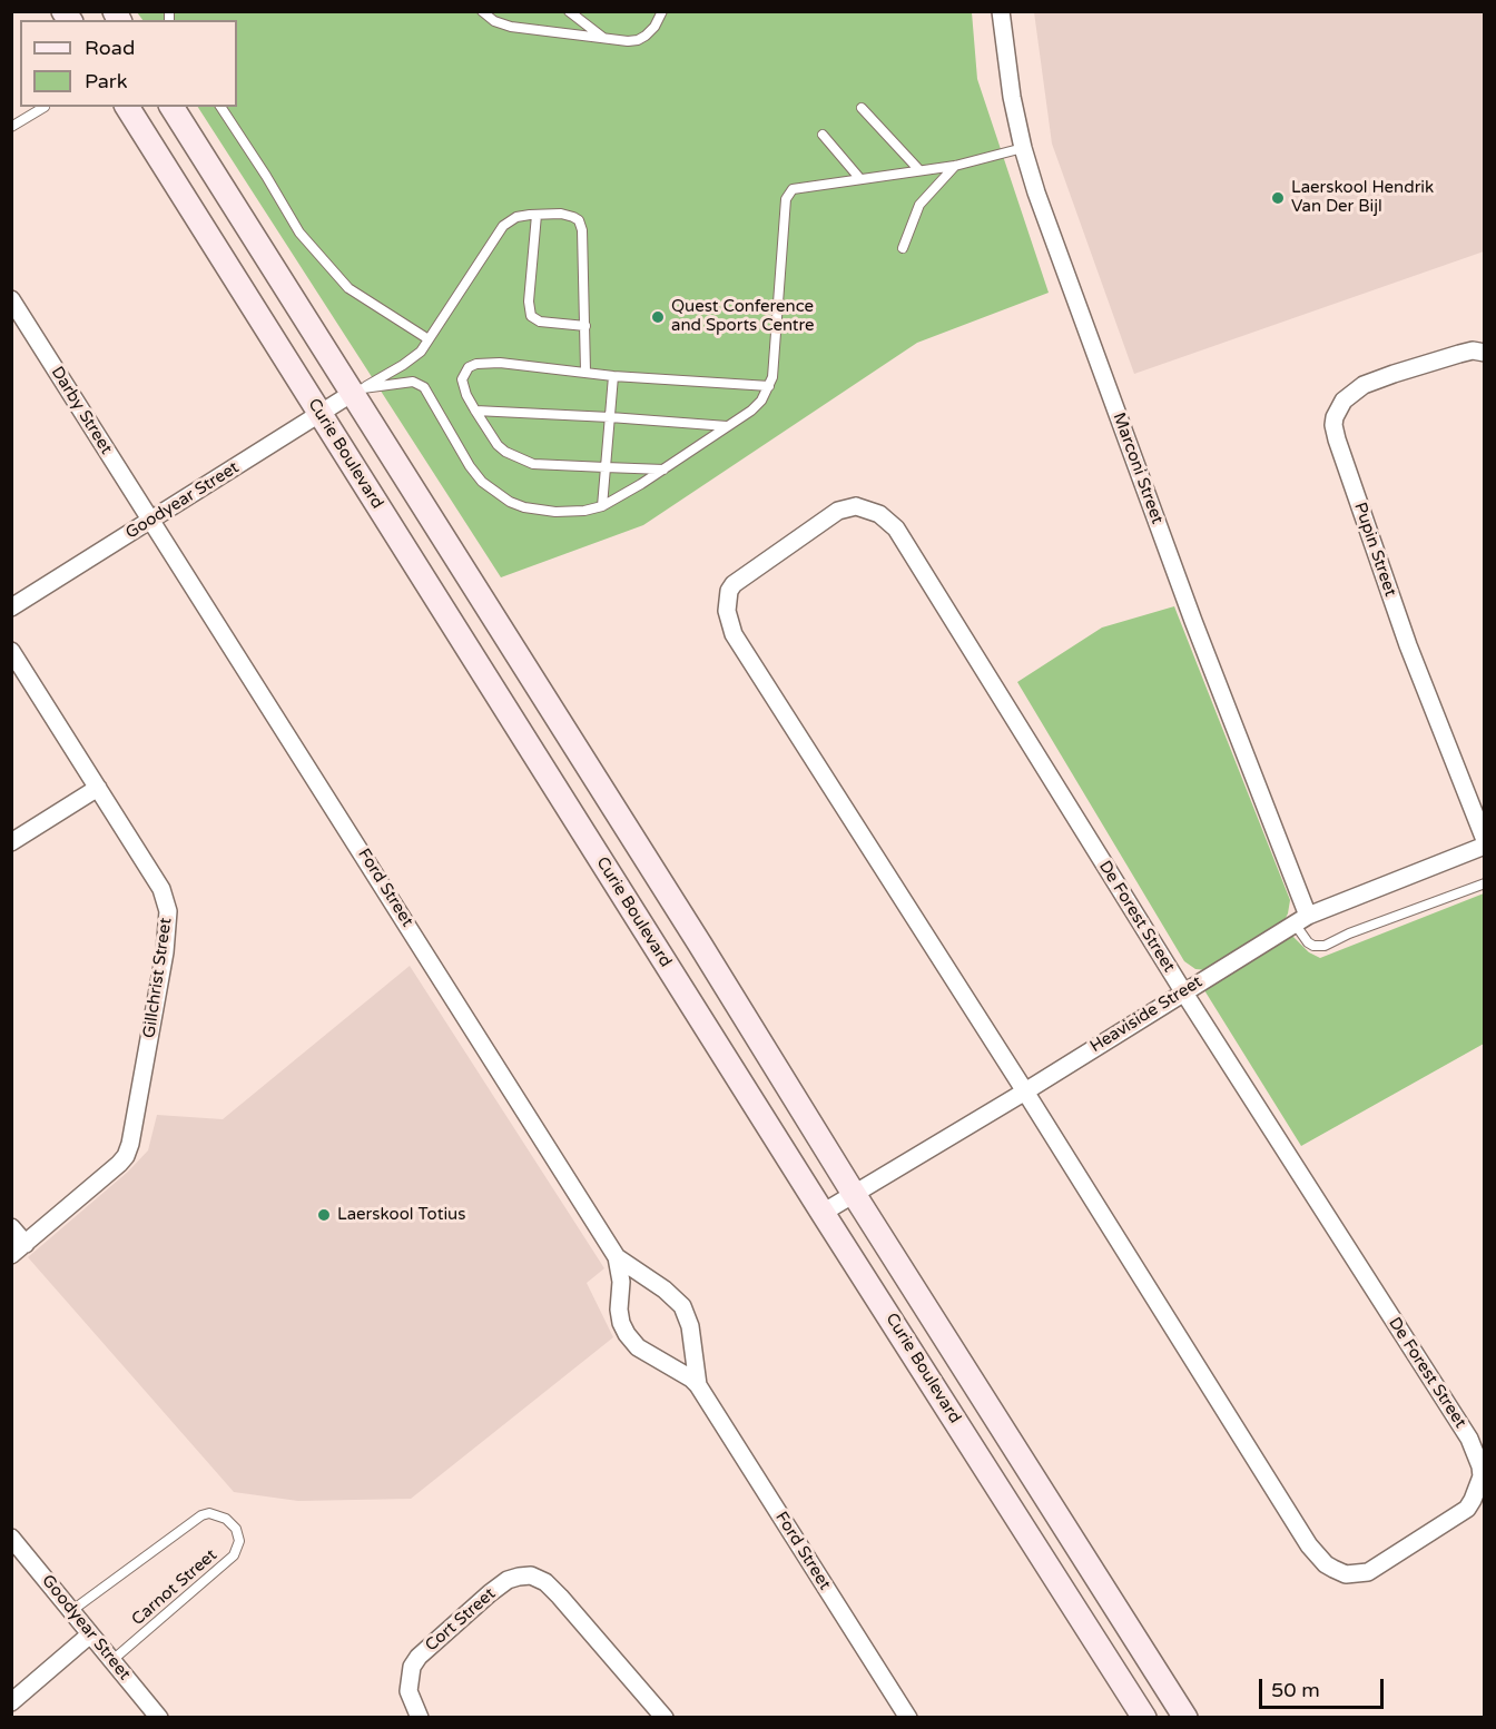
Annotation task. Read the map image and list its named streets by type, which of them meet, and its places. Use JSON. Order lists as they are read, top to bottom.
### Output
{
  "streets": {
    "street": [
      "Darby Street",
      "Curie Boulevard",
      "Marconi Street",
      "Goodyear Street",
      "Pupin Street",
      "Ford Street",
      "De Forest Street",
      "Gillchrist Street",
      "Heaviside Street",
      "Cort Street"
    ],
    "lane": ["Carnot Street"]
  },
  "crossings": [
    ["Darby Street", "Goodyear Street"],
    ["Darby Street", "Ford Street"],
    ["Curie Boulevard", "Goodyear Street"],
    ["Curie Boulevard", "Heaviside Street"],
    ["Marconi Street", "Heaviside Street"],
    ["Goodyear Street", "Ford Street"],
    ["Goodyear Street", "Carnot Street"],
    ["De Forest Street", "Heaviside Street"]
  ],
  "places": ["Laerskool Hendrik Van Der Bijl", "Quest Conference and Sports Centre", "Laerskool Totius"],
  "legend": ["Road", "Park"],
  "scale_bar": "50 m"
}
